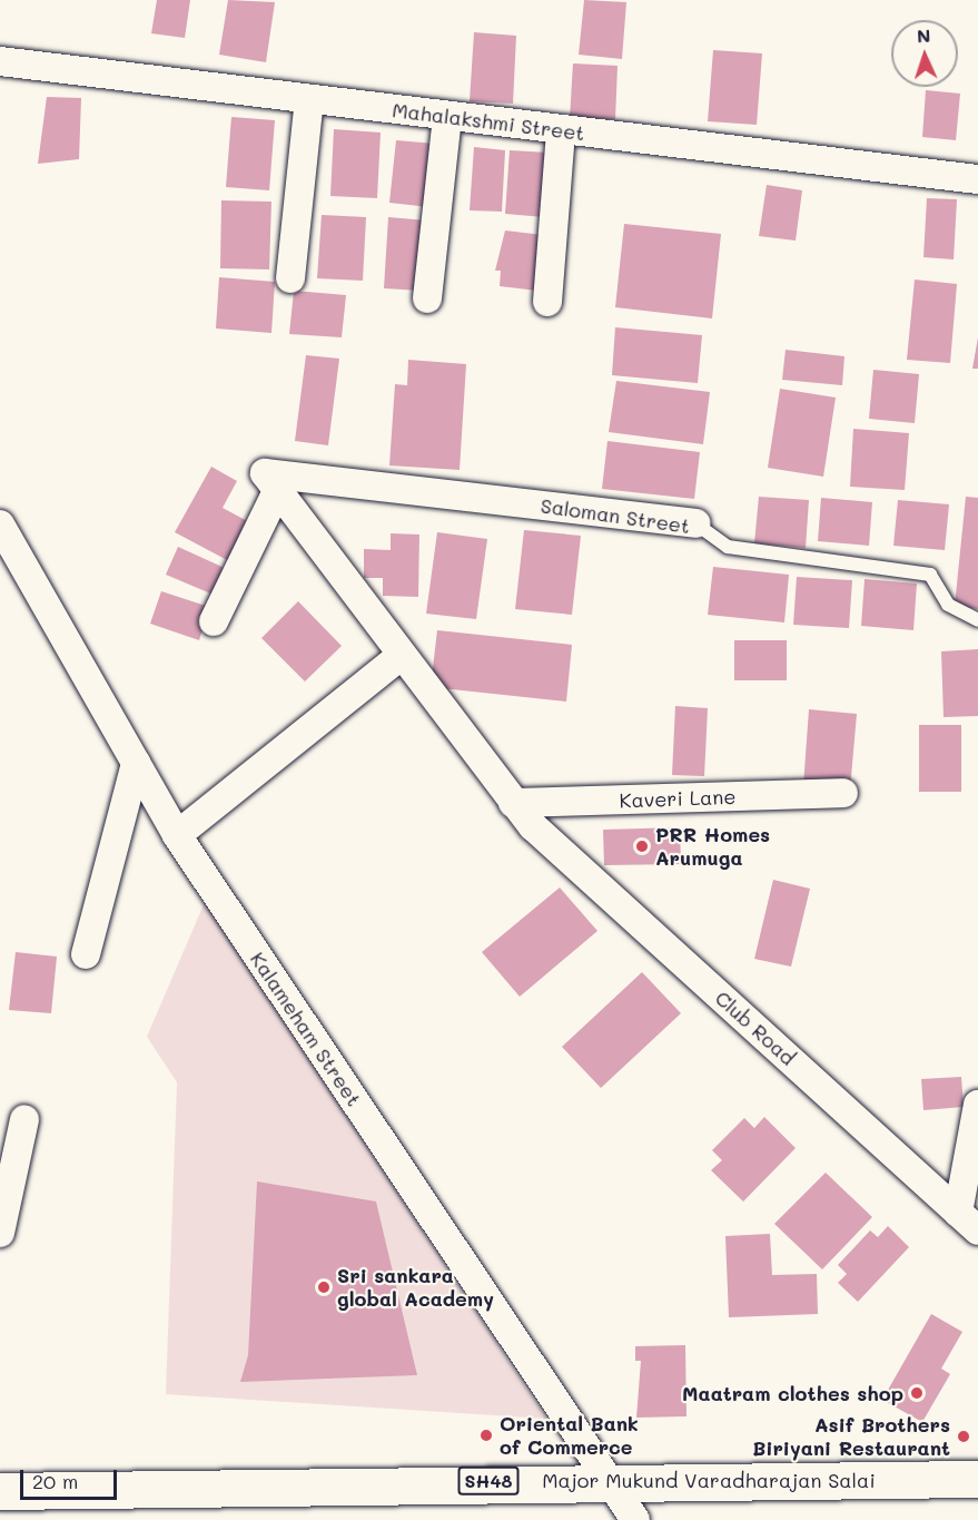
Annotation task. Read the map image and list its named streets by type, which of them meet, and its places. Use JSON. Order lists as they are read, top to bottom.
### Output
{
  "streets": {
    "main road": ["Major Mukund Varadharajan Salai", "SH48"],
    "street": [
      "Mahalakshmi Street",
      "Saloman Street",
      "Kaveri Lane",
      "Club Road",
      "Kalameham Street"
    ]
  },
  "crossings": [
    ["Saloman Street", "Club Road"],
    ["Kaveri Lane", "Club Road"],
    ["Kalameham Street", "Major Mukund Varadharajan Salai"]
  ],
  "places": [
    "PRR Homes Arumuga",
    "Sri sankara global Academy",
    "Maatram clothes shop",
    "Oriental Bank of Commerce",
    "Asif Brothers Biriyani Restaurant"
  ],
  "scale_bar": "20 m",
  "north": "top"
}
